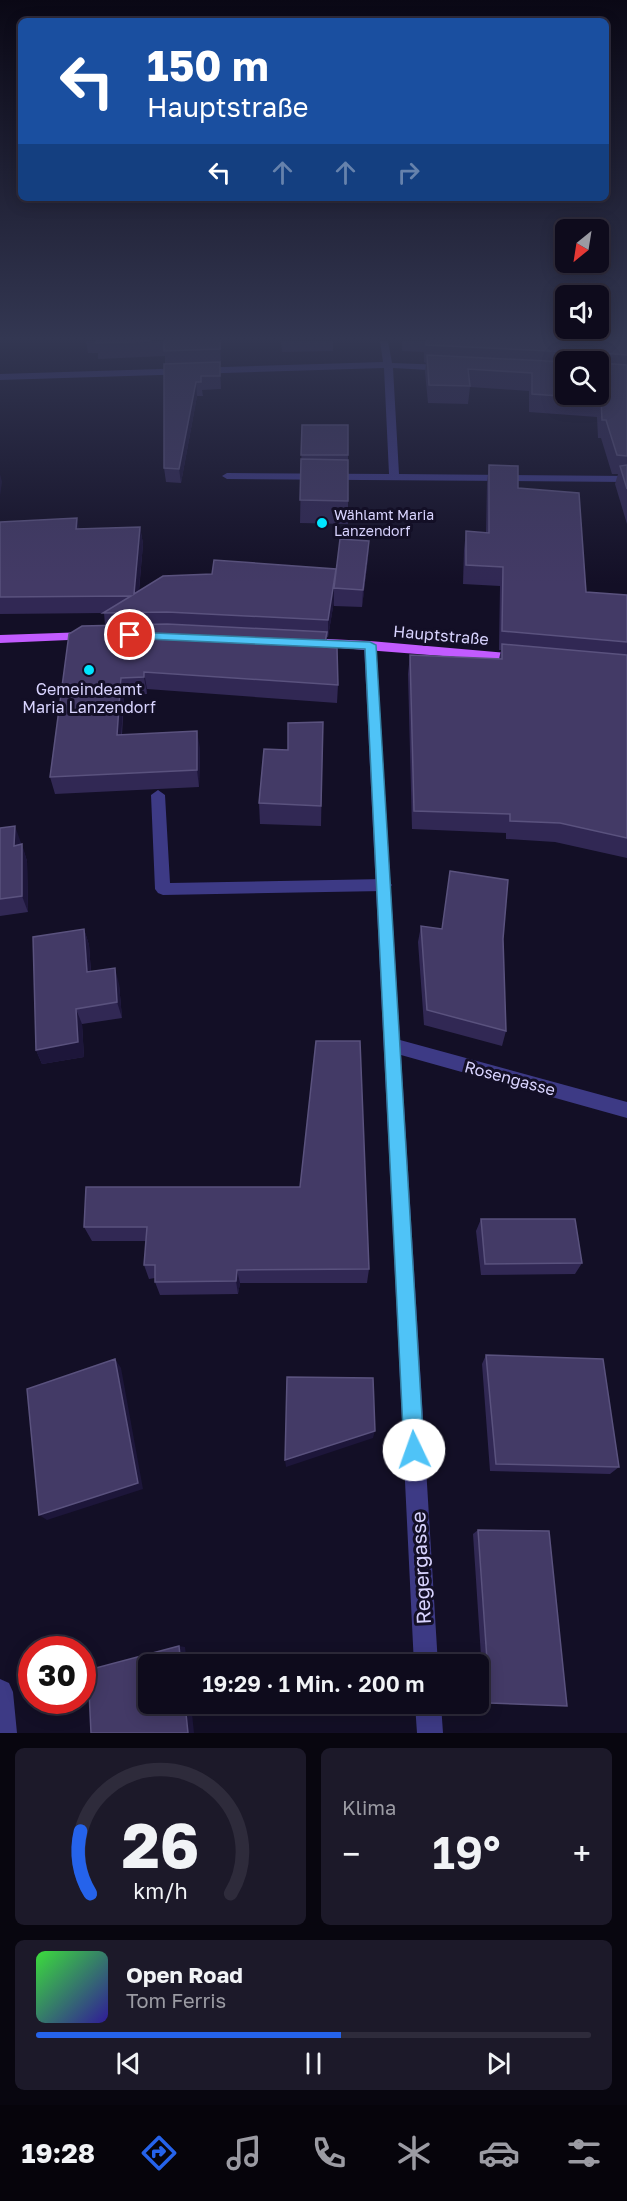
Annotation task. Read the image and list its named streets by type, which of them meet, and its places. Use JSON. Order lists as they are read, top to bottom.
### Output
{
  "streets": {
    "main road": ["Hauptstraße"],
    "street": ["Rosengasse", "Regergasse"]
  },
  "crossings": [
    ["Hauptstraße", "Regergasse"],
    ["Rosengasse", "Regergasse"]
  ],
  "places": ["Wählamt Maria Lanzendorf", "Gemeindeamt Maria Lanzendorf"],
  "north": "bottom left",
  "page": {
    "turn": ["150 m", "Hauptstraße"],
    "limit": "30",
    "trip": "19:29 · 1 Min. · 200 m",
    "tile": "Klima",
    "heat": ["−", "19°", "+"],
    "song": ["Open Road", "Tom Ferris"],
    "tabs": "19:28",
    "gauge": ["26", "km/h"]
  }
}
